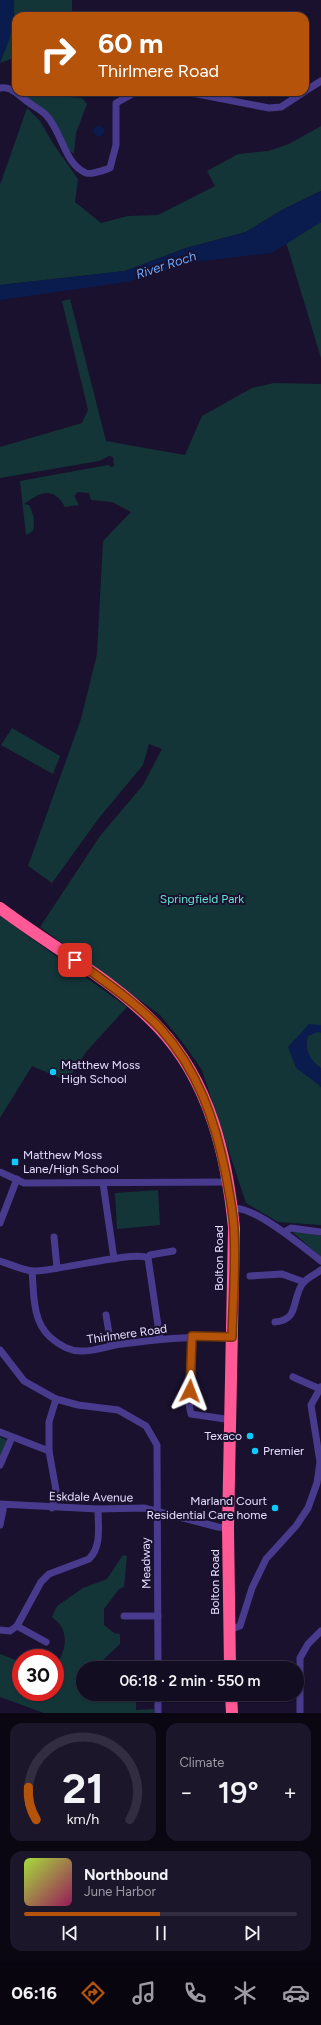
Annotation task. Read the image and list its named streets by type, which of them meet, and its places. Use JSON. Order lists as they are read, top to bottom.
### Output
{
  "streets": {
    "highway": ["Bolton Road"],
    "street": ["Thirlmere Road", "Eskdale Avenue", "Meadway"]
  },
  "crossings": [
    ["Bolton Road", "Thirlmere Road"],
    ["Bolton Road", "Eskdale Avenue"],
    ["Eskdale Avenue", "Meadway"]
  ],
  "water": ["River Roch"],
  "parks": ["Springfield Park"],
  "places": {
    "other": [
      "Matthew Moss High School",
      "Texaco",
      "Premier",
      "Marland Court Residential Care home"
    ],
    "transit": ["Matthew Moss Lane/High School"]
  },
  "page": {
    "turn": ["60 m", "Thirlmere Road"],
    "limit": "30",
    "trip": "06:18 · 2 min · 550 m",
    "tile": "Climate",
    "heat": ["−", "19°", "+"],
    "song": ["Northbound", "June Harbor"],
    "tabs": "06:16",
    "gauge": ["21", "km/h"]
  }
}
